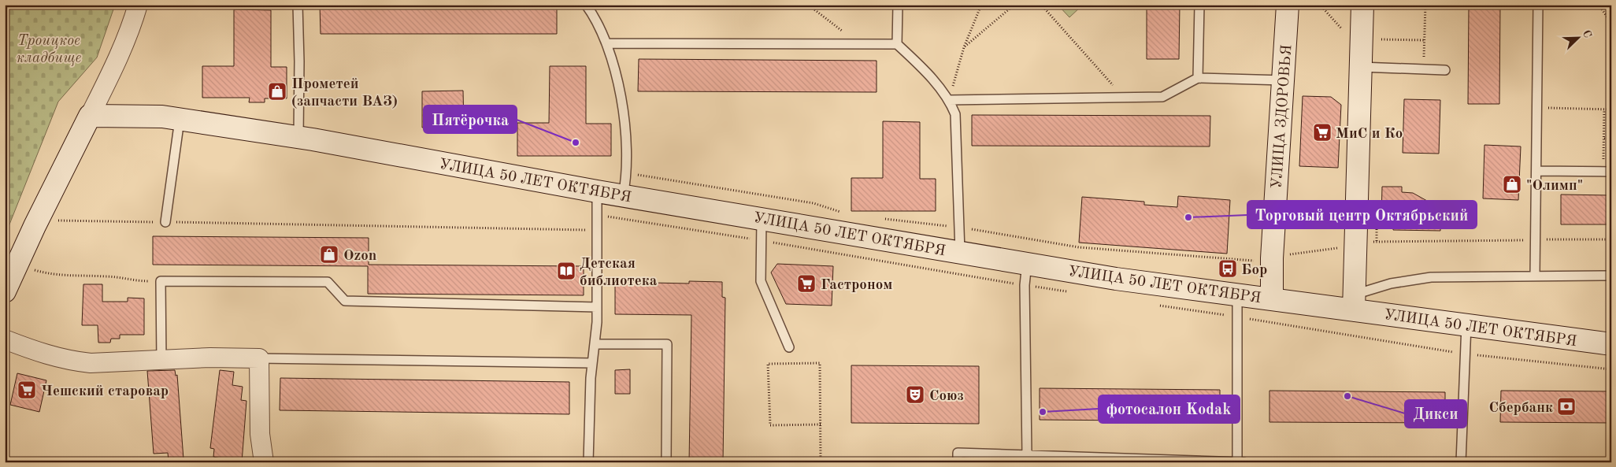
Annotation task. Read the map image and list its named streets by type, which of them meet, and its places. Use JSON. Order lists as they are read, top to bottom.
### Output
{
  "streets": {
    "street": ["УЛИЦА ЗДОРОВЬЯ", "УЛИЦА 50 ЛЕТ ОКТЯБРЯ"]
  },
  "crossings": [
    ["УЛИЦА ЗДОРОВЬЯ", "УЛИЦА 50 ЛЕТ ОКТЯБРЯ"]
  ],
  "parks": ["Троицкое кладбище"],
  "places": {
    "shop": ["Прометей (запчасти ВАЗ)", "\"Олимп\"", "Ozon"],
    "supermarket": ["МиС и Ко", "Гастроном", "Чешский старовар"],
    "other": [
      "Пятёрочка",
      "Торговый центр Октябрьский",
      "Дикси",
      "фотосалон Kodak"
    ],
    "bus stop": ["Бор"],
    "library": ["Детская библиотека"],
    "theatre": ["Союз"],
    "bank": ["Сбербанк"]
  },
  "north": "top right"
}
